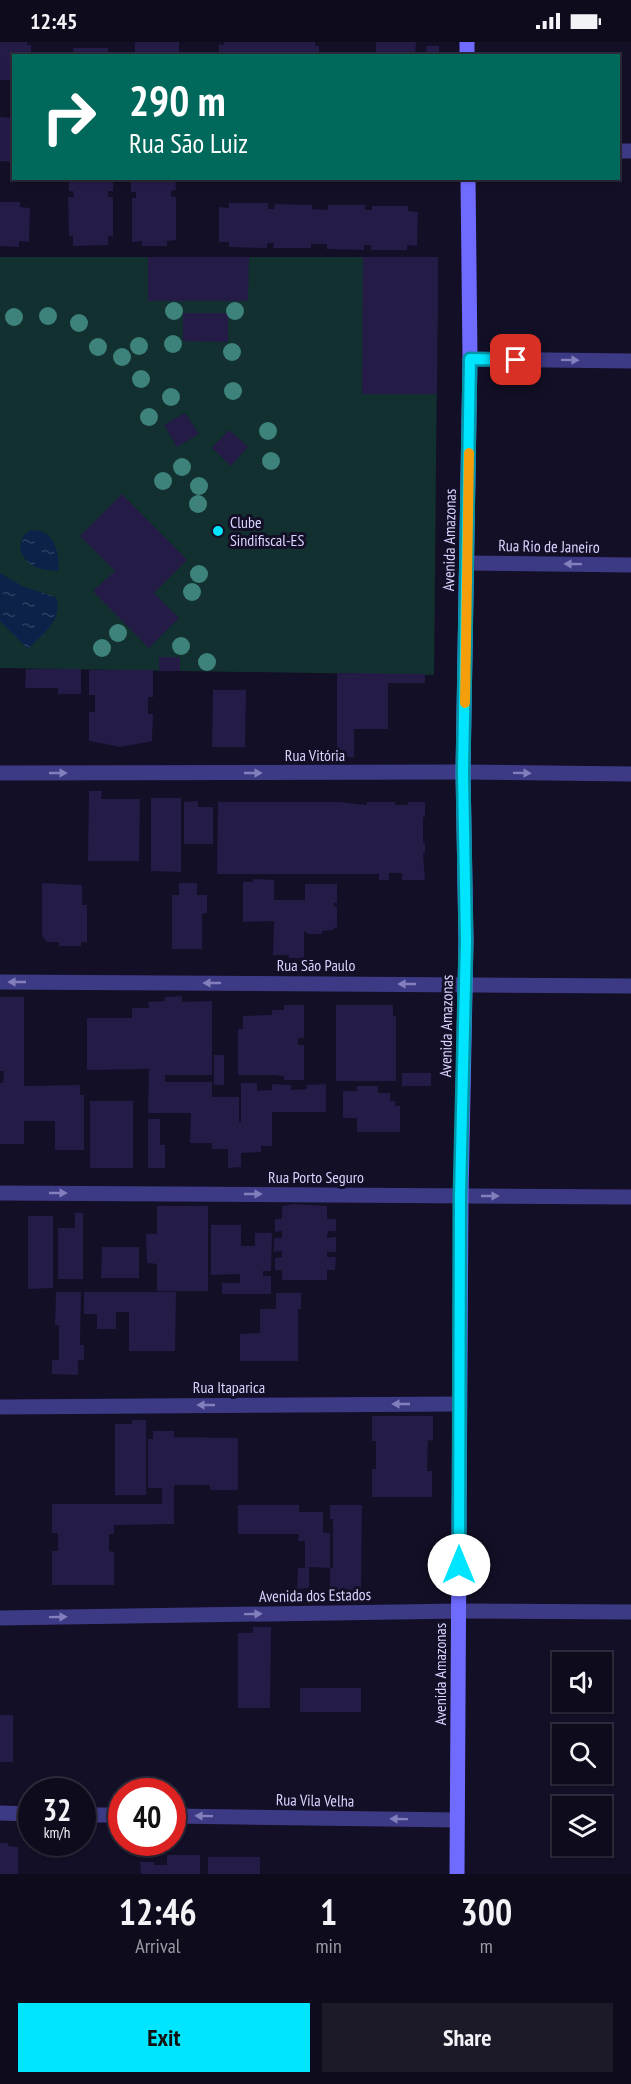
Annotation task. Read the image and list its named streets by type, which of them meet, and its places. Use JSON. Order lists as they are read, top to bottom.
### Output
{
  "streets": {
    "street": [
      "Avenida Amazonas",
      "Rua Rio de Janeiro",
      "Rua Vitória",
      "Rua São Paulo",
      "Rua Porto Seguro",
      "Rua Itaparica",
      "Avenida dos Estados",
      "Rua Vila Velha"
    ]
  },
  "crossings": [
    ["Avenida Amazonas", "Rua Rio de Janeiro"],
    ["Avenida Amazonas", "Rua Vitória"],
    ["Avenida Amazonas", "Rua São Paulo"],
    ["Avenida Amazonas", "Rua Porto Seguro"],
    ["Avenida Amazonas", "Rua Itaparica"],
    ["Avenida Amazonas", "Avenida dos Estados"],
    ["Avenida Amazonas", "Rua Vila Velha"]
  ],
  "one_way": [
    "Rua Rio de Janeiro",
    "Rua Vitória",
    "Rua São Paulo",
    "Rua Porto Seguro",
    "Rua Itaparica",
    "Avenida dos Estados",
    "Rua Vila Velha"
  ],
  "places": ["Clube Sindifiscal-ES"],
  "page": {
    "status": "12:45",
    "turn": ["290 m", "Rua São Luiz"],
    "speed": "32 km/h",
    "limit": "40",
    "eta": [
      "12:46",
      "Arrival",
      "1",
      "min",
      "300",
      "m"
    ],
    "buttons": ["Exit", "Share"]
  }
}
